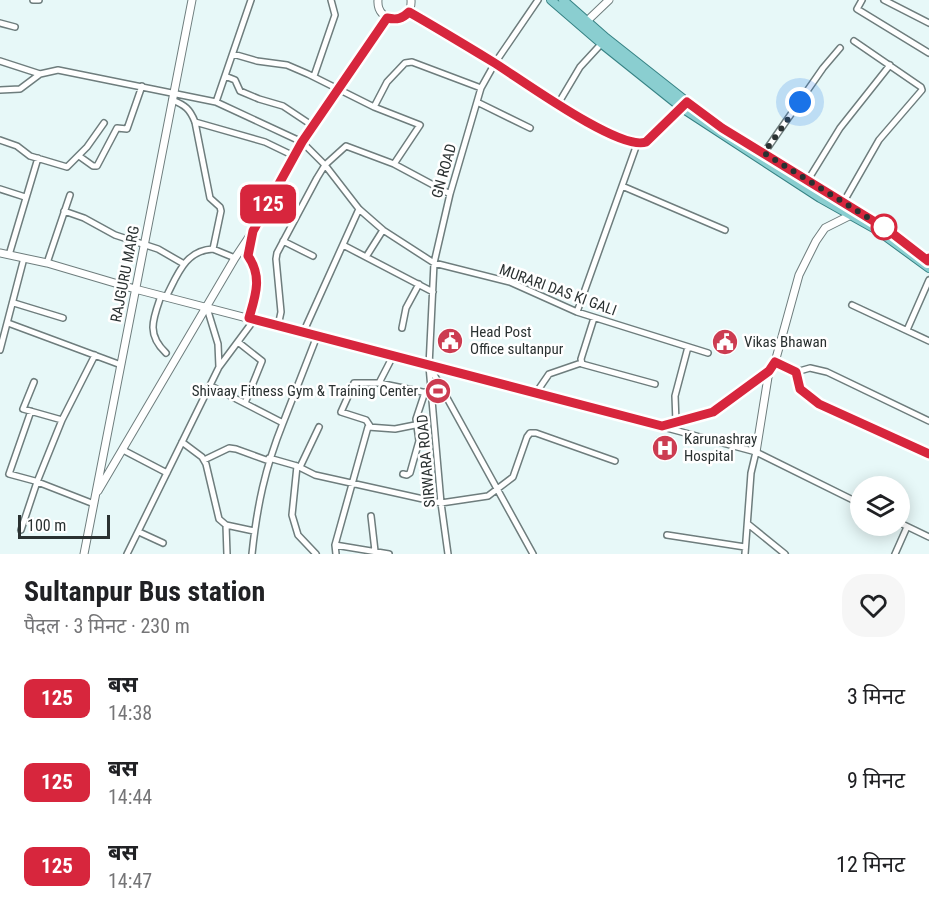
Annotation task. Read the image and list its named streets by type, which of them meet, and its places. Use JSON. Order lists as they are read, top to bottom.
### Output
{
  "streets": {
    "street": [
      "GN ROAD",
      "RAJGURU MARG",
      "MURARI DAS KI GALI",
      "SIRWARA ROAD"
    ]
  },
  "crossings": [
    ["GN ROAD", "MURARI DAS KI GALI"],
    ["GN ROAD", "SIRWARA ROAD"]
  ],
  "places": {
    "public building": ["Head Post Office sultanpur", "Vikas Bhawan"],
    "sports": ["Shivaay Fitness Gym & Training Center"],
    "hospital": ["Karunashray Hospital"]
  },
  "lines": ["bus line 125"],
  "scale_bar": "100 m",
  "page": {
    "on_map": "125",
    "scale": "100 m",
    "heading": ["Sultanpur Bus station", "पैदल · 3 मिनट · 230 m"],
    "list": [
      {
        "mark": "125",
        "name": "बस",
        "note": "14:38",
        "value": "3 मिनट"
      },
      {
        "mark": "125",
        "name": "बस",
        "note": "14:44",
        "value": "9 मिनट"
      },
      {
        "mark": "125",
        "name": "बस",
        "note": "14:47",
        "value": "12 मिनट"
      }
    ]
  }
}
